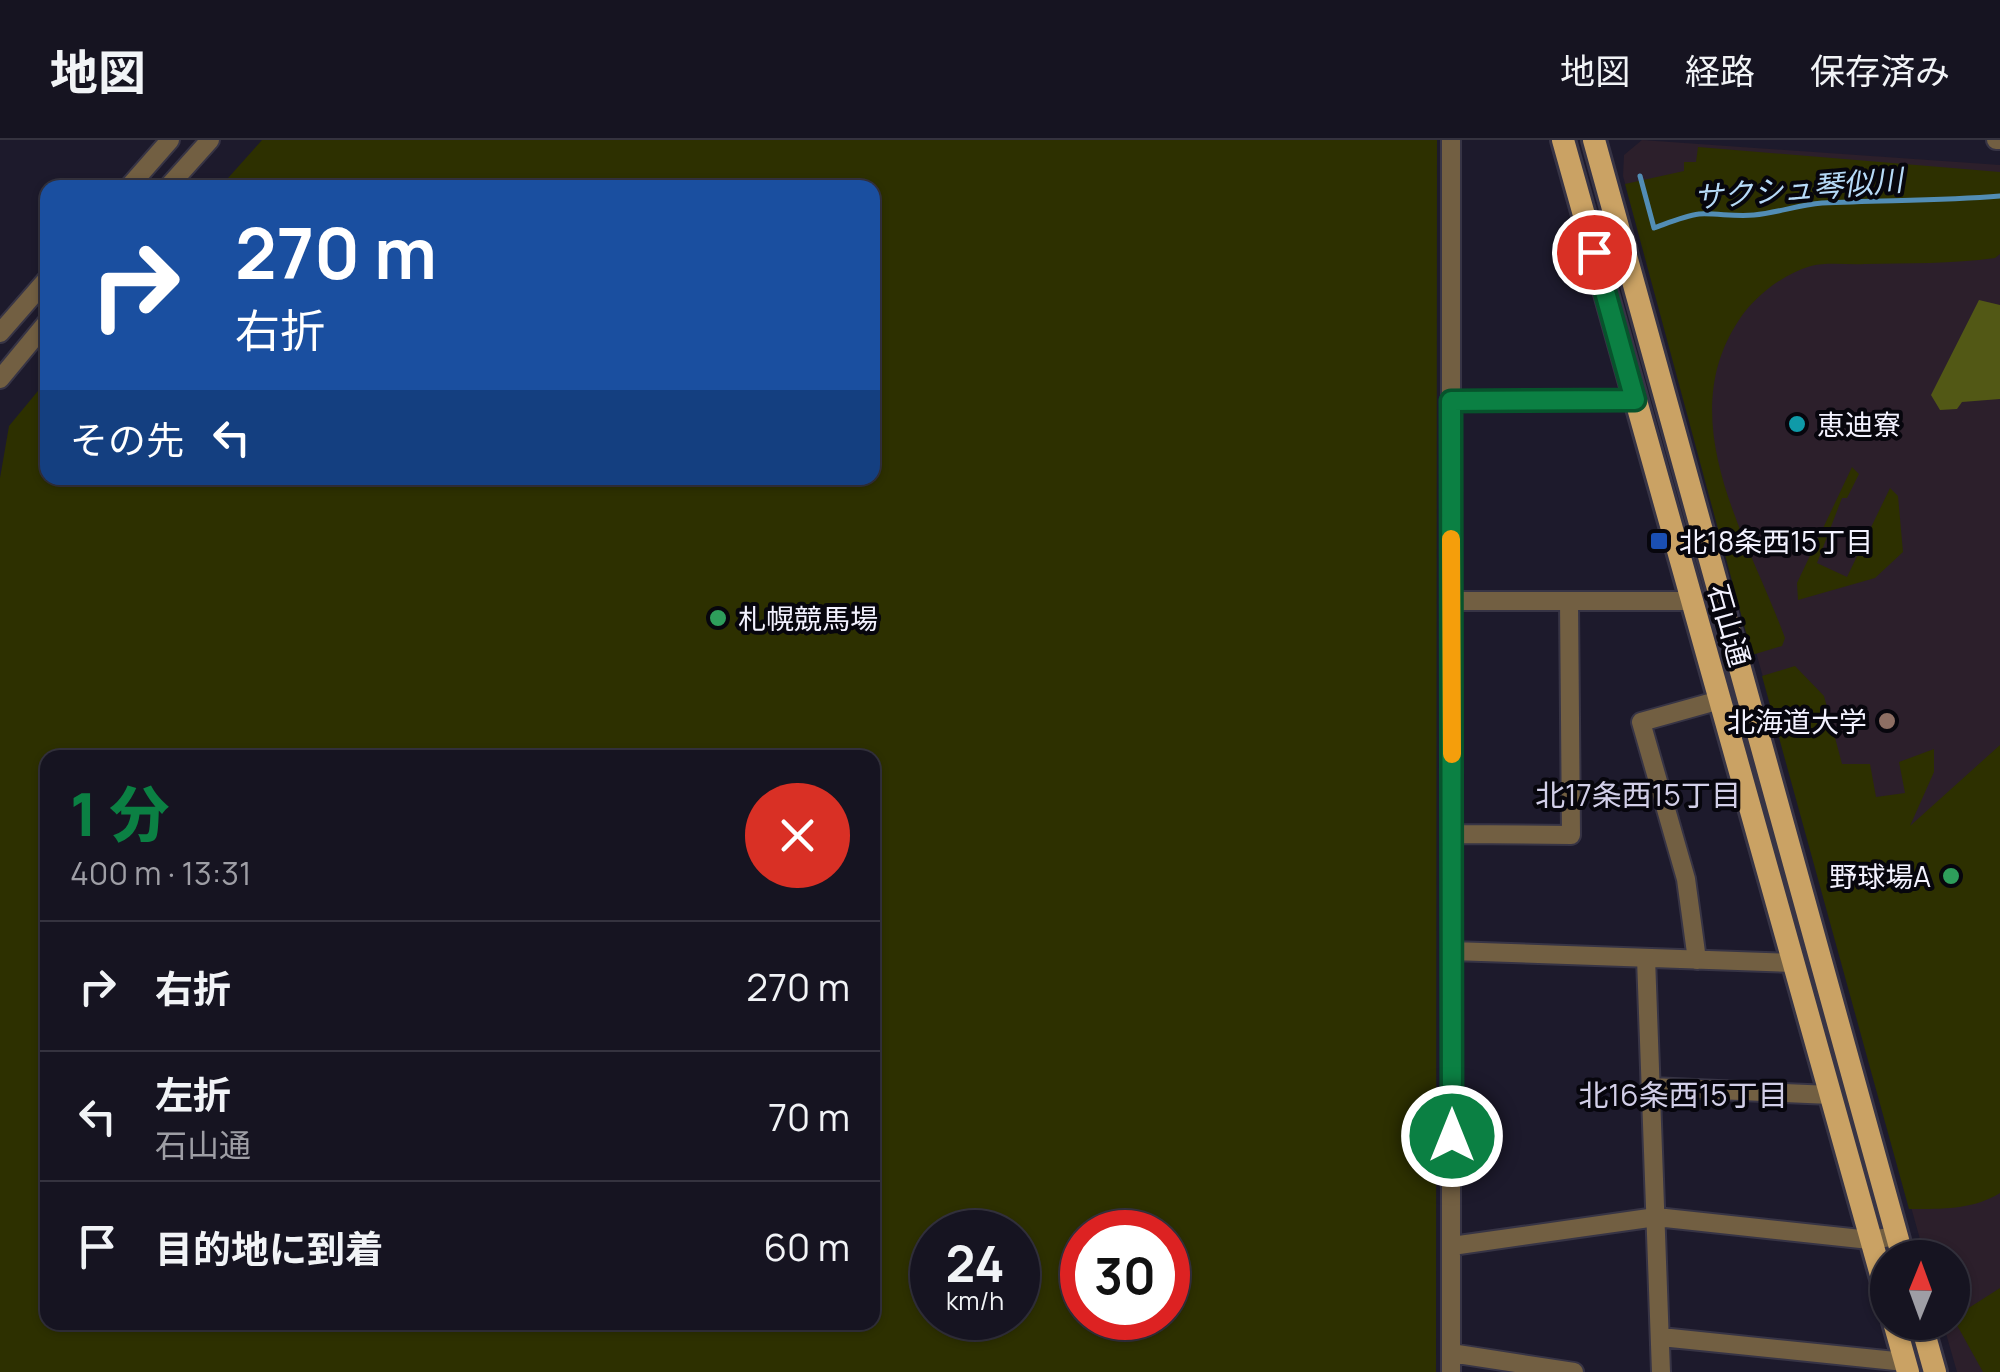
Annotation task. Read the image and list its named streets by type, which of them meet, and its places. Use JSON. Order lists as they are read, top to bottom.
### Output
{
  "streets": {
    "main road": ["石山通"]
  },
  "districts": ["北17条西15丁目", "北16条西15丁目"],
  "water": ["サクシュ琴似川"],
  "places": {
    "other": [
      "恵迪寮",
      "札幌競馬場",
      "北海道大学",
      "野球場A"
    ],
    "transit": ["北18条西15丁目"]
  },
  "north": "top",
  "page": {
    "header": "地図",
    "nav": ["地図", "経路", "保存済み"],
    "turn": ["270 m", "右折"],
    "then": "その先",
    "heading": ["1 分", "400 m · 13:31"],
    "list": [
      {
        "name": "右折",
        "value": "270 m"
      },
      {
        "name": "左折",
        "note": "石山通",
        "value": "70 m"
      },
      {
        "name": "目的地に到着",
        "value": "60 m"
      }
    ],
    "speed": "24 km/h",
    "limit": "30"
  }
}
